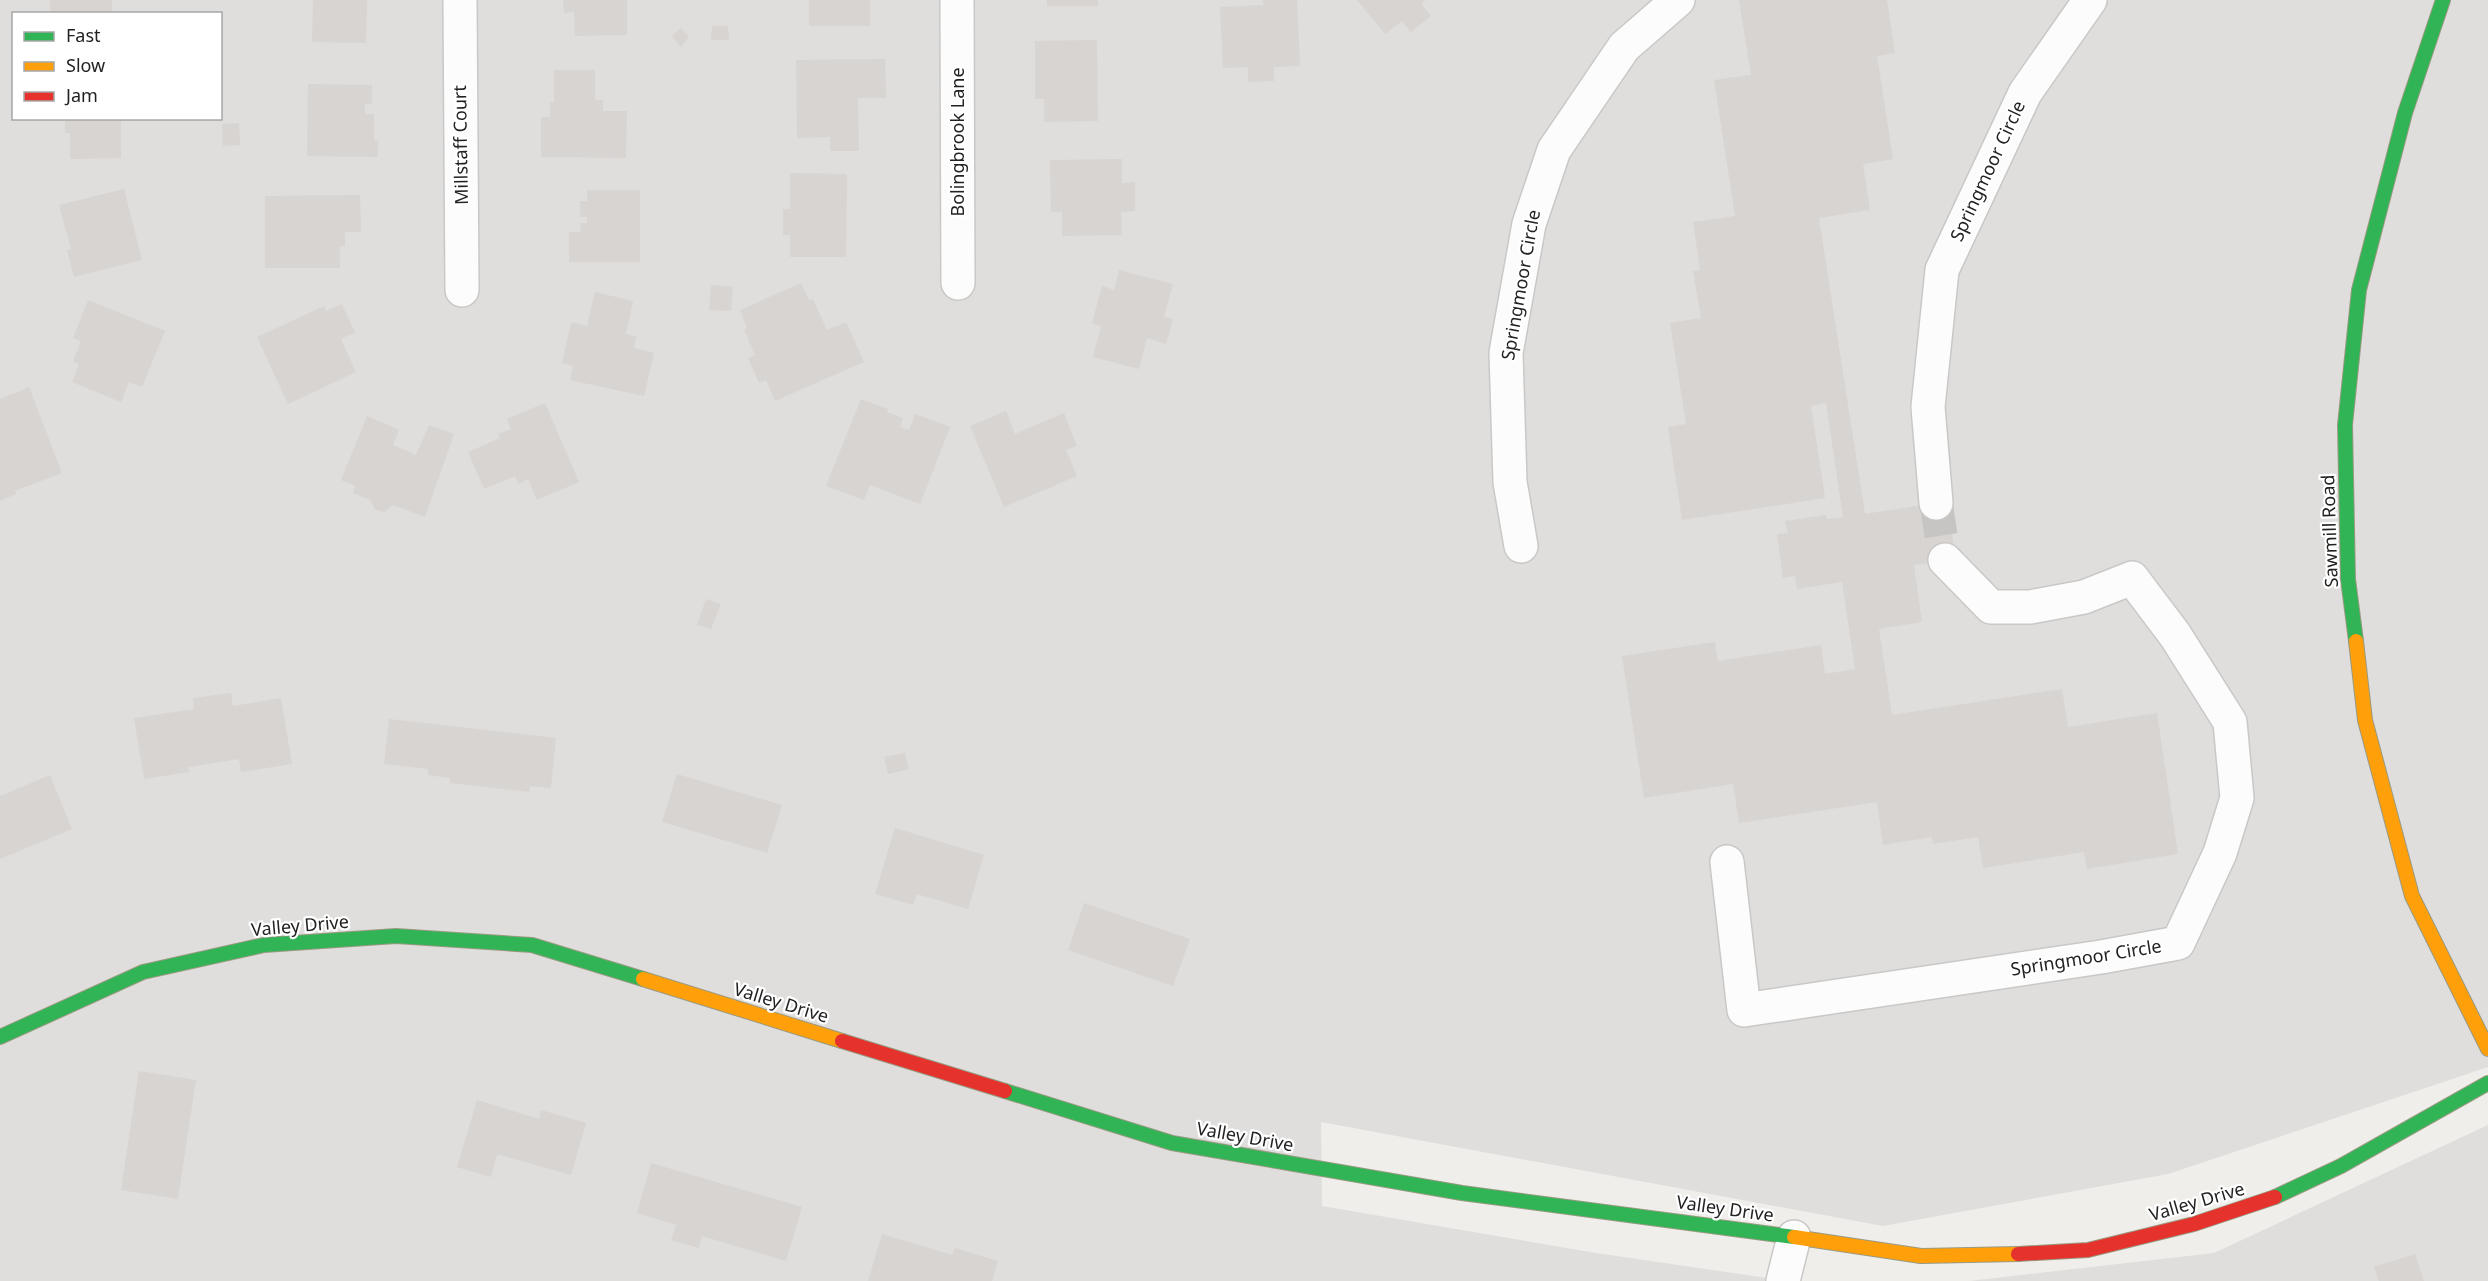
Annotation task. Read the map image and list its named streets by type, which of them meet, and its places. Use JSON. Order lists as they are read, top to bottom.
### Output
{
  "streets": {
    "street": [
      "Bolingbrook Lane",
      "Millstaff Court",
      "Springmoor Circle",
      "Sawmill Road",
      "Valley Drive"
    ]
  },
  "legend": ["Fast", "Slow", "Jam"]
}
